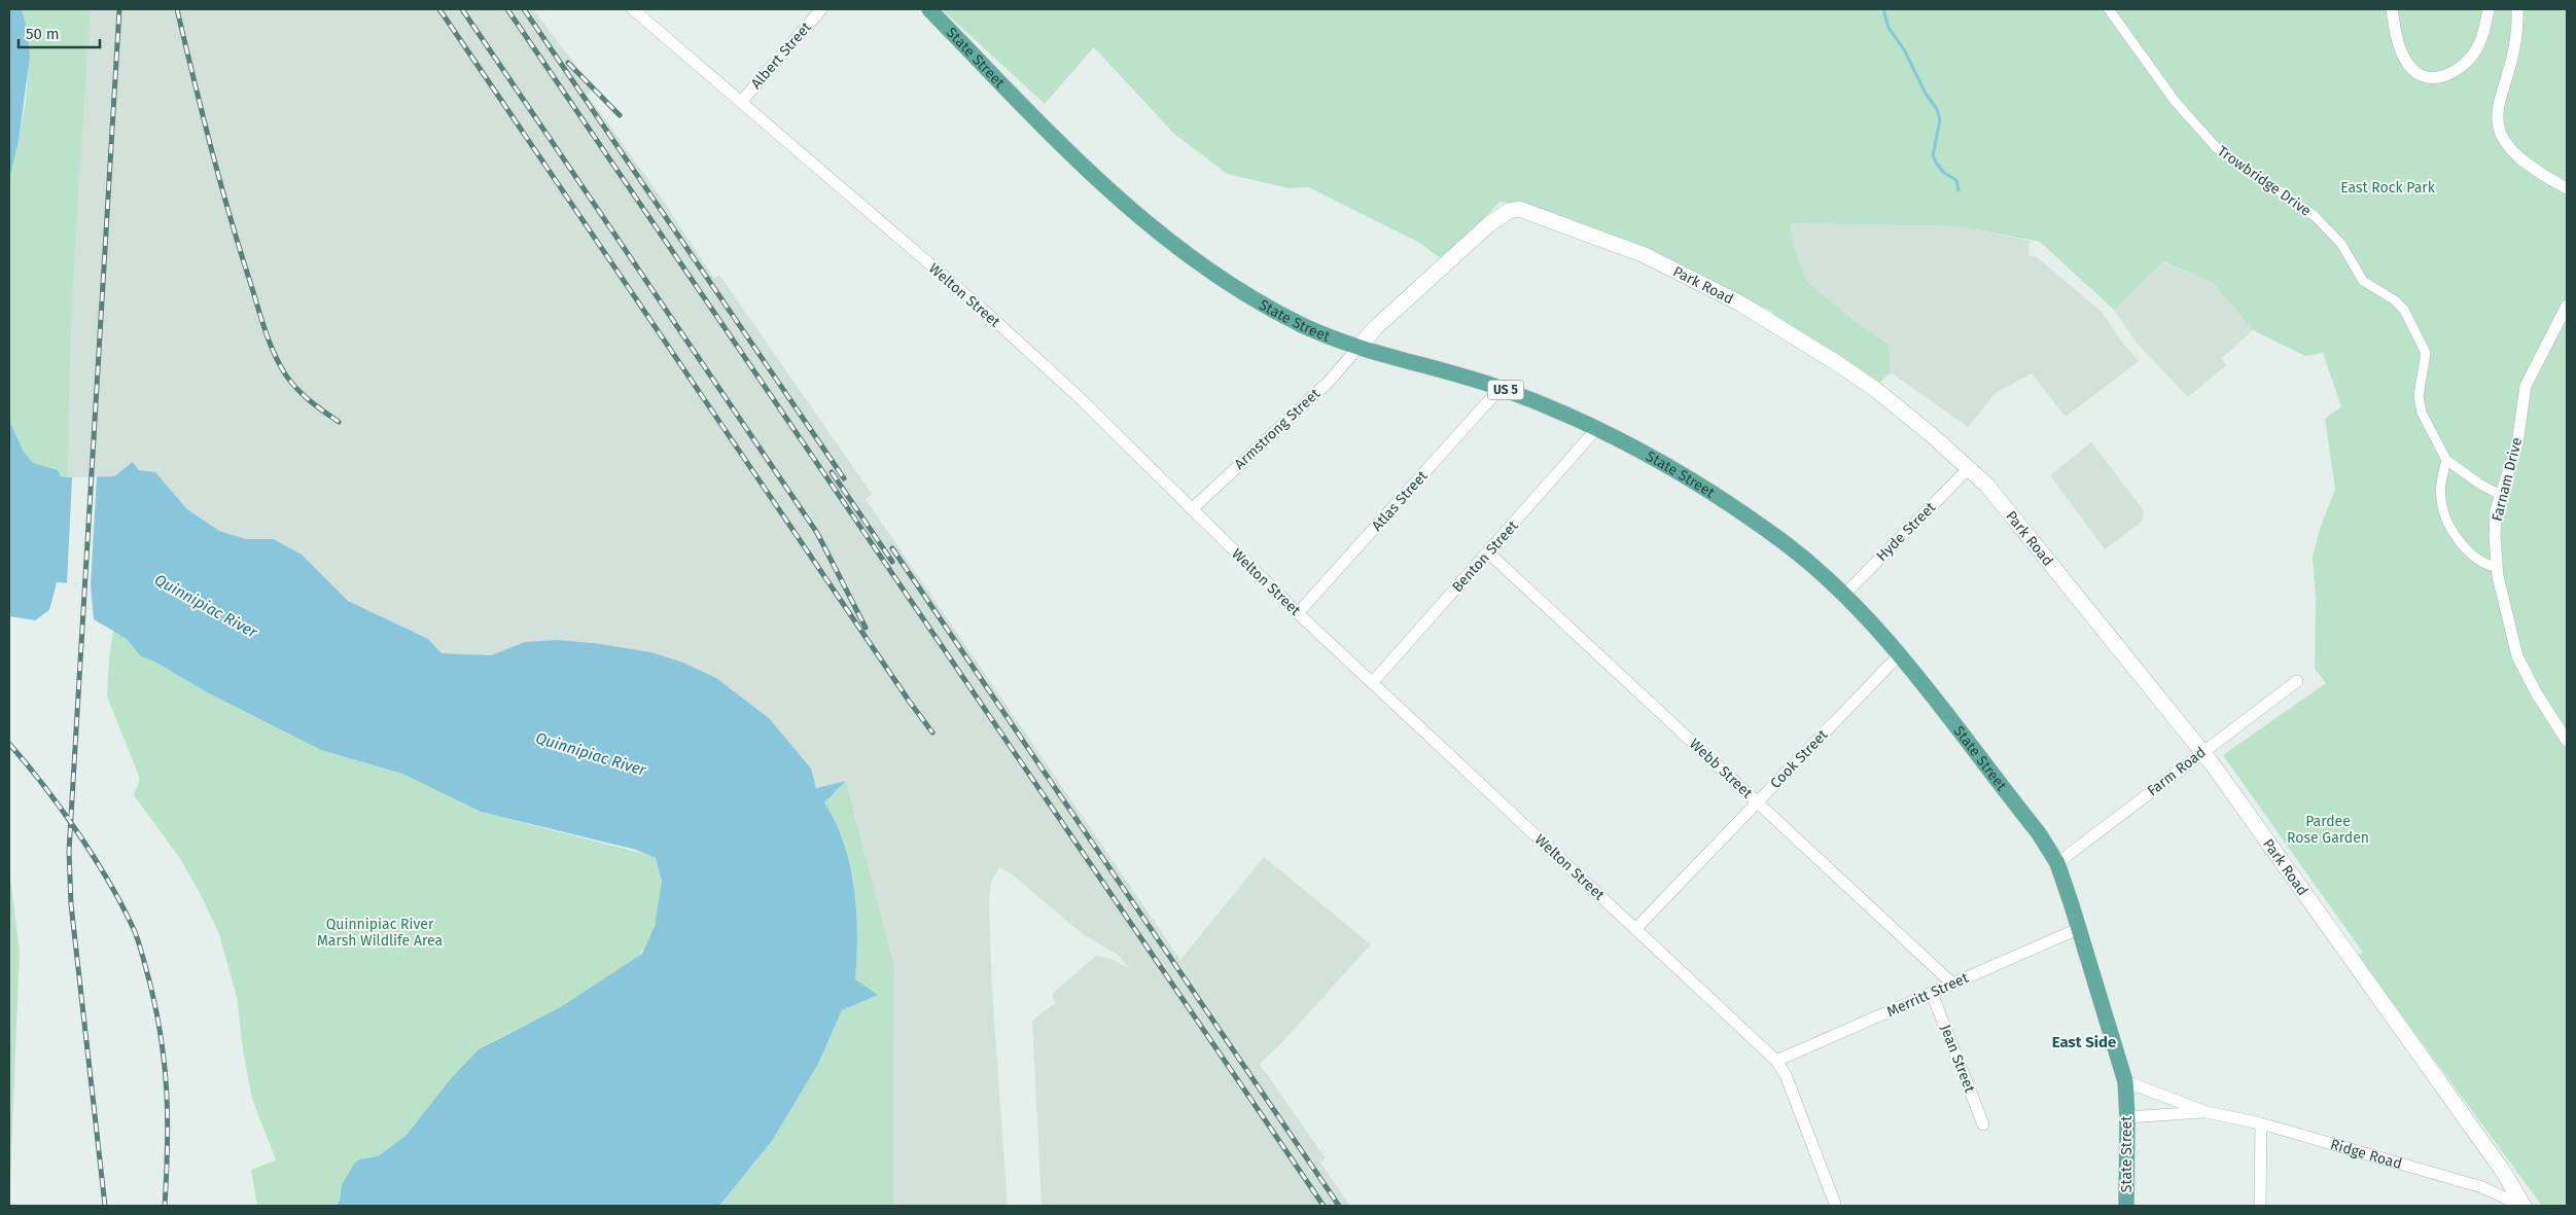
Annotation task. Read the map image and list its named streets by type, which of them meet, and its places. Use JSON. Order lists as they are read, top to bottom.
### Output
{
  "streets": {
    "main road": ["State Street", "Park Road", "US 5"],
    "street": [
      "Albert Street",
      "Trowbridge Drive",
      "Welton Street",
      "Armstrong Street",
      "Farnam Drive",
      "Atlas Street",
      "Hyde Street",
      "Benton Street",
      "Cook Street",
      "Webb Street",
      "Farm Road",
      "Merritt Street",
      "Jean Street",
      "Ridge Road"
    ]
  },
  "crossings": [
    ["Albert Street", "Welton Street"],
    ["State Street", "Park Road"],
    ["State Street", "Armstrong Street"],
    ["State Street", "Atlas Street"],
    ["State Street", "Hyde Street"],
    ["State Street", "Benton Street"],
    ["State Street", "Cook Street"],
    ["State Street", "Farm Road"],
    ["State Street", "Merritt Street"],
    ["State Street", "Ridge Road"],
    ["Trowbridge Drive", "Farnam Drive"],
    ["Park Road", "Armstrong Street"],
    ["Park Road", "Hyde Street"],
    ["Park Road", "Farm Road"],
    ["Park Road", "Ridge Road"],
    ["Welton Street", "Armstrong Street"],
    ["Welton Street", "Atlas Street"],
    ["Welton Street", "Benton Street"],
    ["Welton Street", "Cook Street"],
    ["Welton Street", "Merritt Street"],
    ["Benton Street", "Webb Street"],
    ["Cook Street", "Webb Street"],
    ["Webb Street", "Merritt Street"],
    ["Merritt Street", "Jean Street"]
  ],
  "districts": ["East Side"],
  "water": ["Quinnipiac River"],
  "parks": ["East Rock Park", "Pardee Rose Garden", "Quinnipiac River Marsh Wildlife Area"],
  "scale_bar": "50 m"
}
